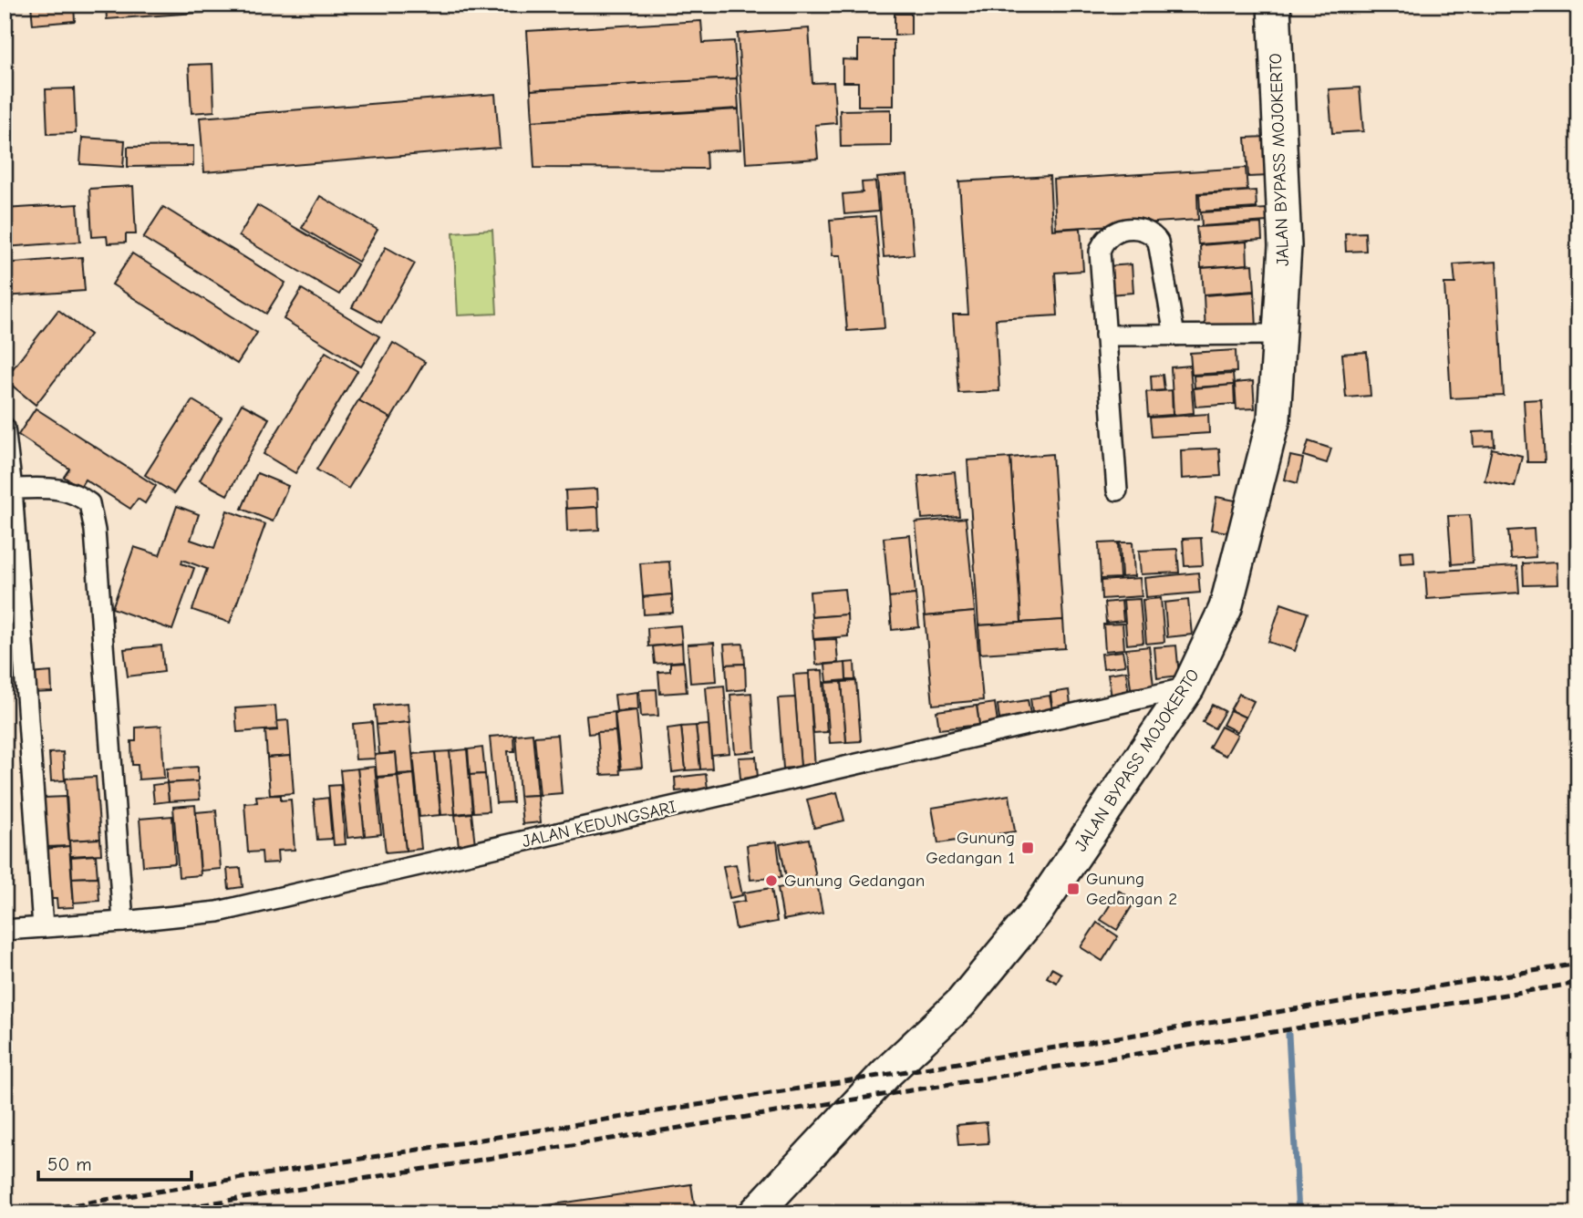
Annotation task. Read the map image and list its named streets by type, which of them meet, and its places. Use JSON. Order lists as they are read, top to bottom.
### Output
{
  "streets": {
    "highway": ["JALAN BYPASS MOJOKERTO"],
    "street": ["JALAN KEDUNGSARI"]
  },
  "crossings": [
    ["JALAN BYPASS MOJOKERTO", "JALAN KEDUNGSARI"]
  ],
  "places": {
    "transit": ["Gunung Gedangan 1", "Gunung Gedangan 2"],
    "other": ["Gunung Gedangan"]
  },
  "scale_bar": "50 m"
}
